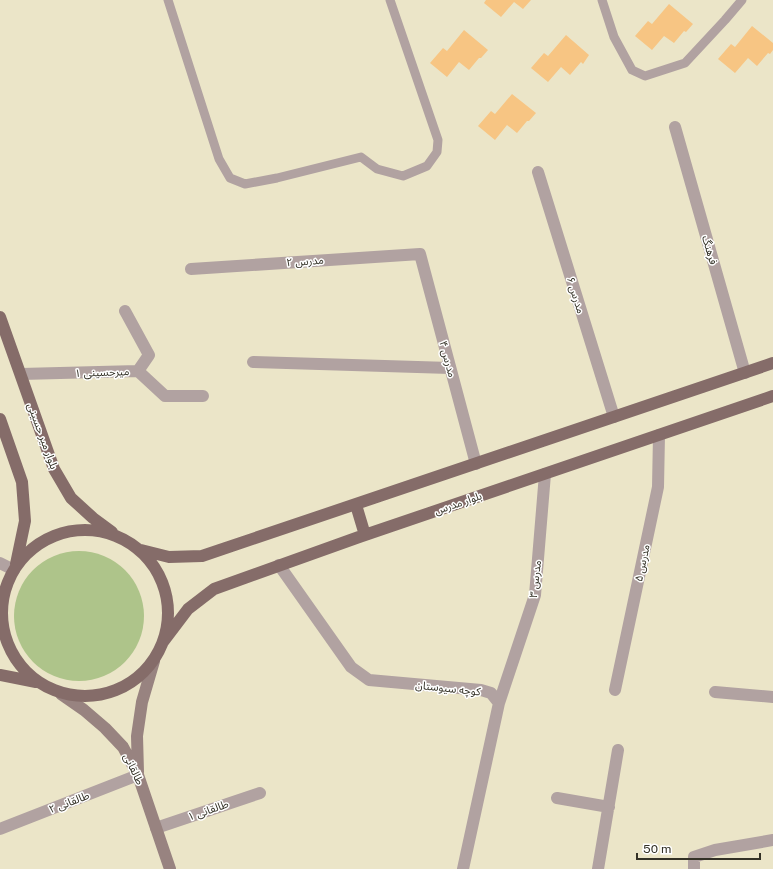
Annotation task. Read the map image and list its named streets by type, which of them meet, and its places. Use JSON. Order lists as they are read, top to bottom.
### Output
{
  "streets": {
    "main road": ["بلوار میر حسینی", "بلوار مدرس", "طالقانی"],
    "street": [
      "فرهنگ",
      "مدرس ۲",
      "مدرس ۶",
      "مدرس ۴",
      "میرحسینی ۱",
      "مدرس ۵",
      "مدرس ۳",
      "کوچه سیوستان",
      "طالقانی ۲",
      "طالقانی ۱"
    ]
  },
  "crossings": [
    ["مدرس ۲", "مدرس ۴"],
    ["میرحسینی ۱", "بلوار میر حسینی"],
    ["بلوار مدرس", "مدرس ۵"],
    ["بلوار مدرس", "مدرس ۳"],
    ["بلوار مدرس", "کوچه سیوستان"],
    ["مدرس ۳", "کوچه سیوستان"],
    ["طالقانی", "طالقانی ۲"],
    ["طالقانی", "طالقانی ۱"]
  ],
  "scale_bar": "50 m"
}
